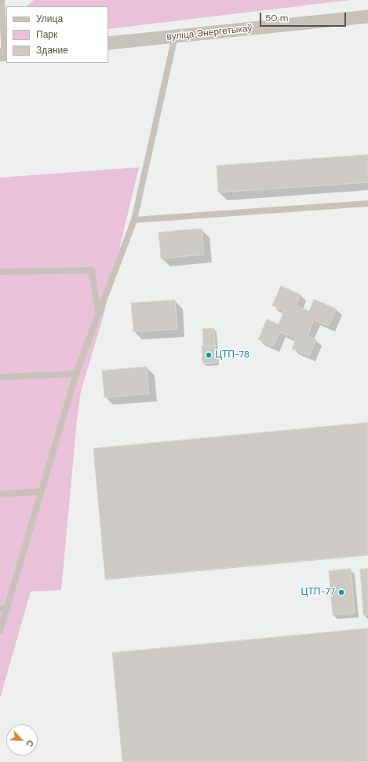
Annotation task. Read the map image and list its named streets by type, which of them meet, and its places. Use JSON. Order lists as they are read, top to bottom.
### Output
{
  "streets": {
    "street": ["вуліца Энергетыкаў"]
  },
  "places": ["ЦТП-78", "ЦТП-77"],
  "legend": ["Улица", "Парк", "Здание"],
  "scale_bar": "50 m",
  "north": "bottom right"
}
